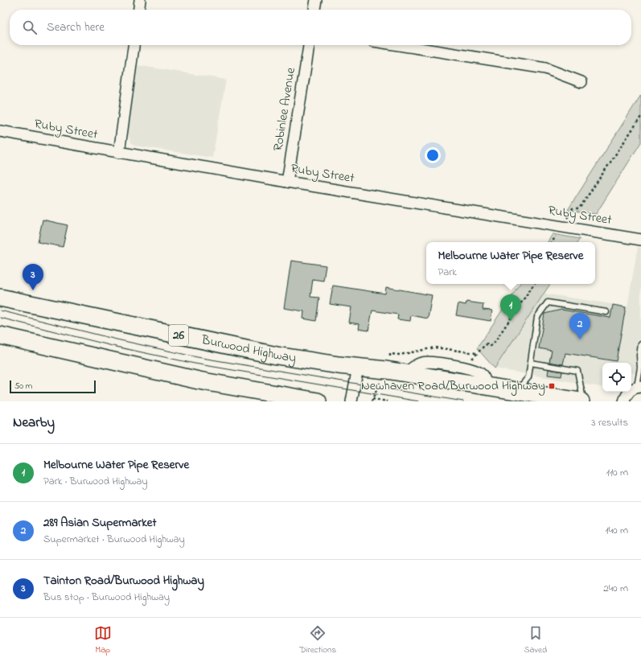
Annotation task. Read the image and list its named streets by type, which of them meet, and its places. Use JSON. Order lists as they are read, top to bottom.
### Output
{
  "streets": {
    "highway": ["26", "Burwood Highway"],
    "street": ["Robinlee Avenue", "Ruby Street"]
  },
  "crossings": [
    ["Robinlee Avenue", "Ruby Street"]
  ],
  "places": {
    "transit": ["Newhaven Road/Burwood Highway"]
  },
  "scale_bar": "50 m",
  "page": {
    "search": "Search here",
    "popup": ["Melbourne Water Pipe Reserve", "Park"],
    "pins": ["3", "1", "2"],
    "scale": "50 m",
    "heading": ["Nearby", "3 results"],
    "list": [
      {
        "mark": "1",
        "name": "Melbourne Water Pipe Reserve",
        "note": "Park · Burwood Highway",
        "value": "110 m"
      },
      {
        "mark": "2",
        "name": "289 Asian Supermarket",
        "note": "Supermarket · Burwood Highway",
        "value": "140 m"
      },
      {
        "mark": "3",
        "name": "Tainton Road/Burwood Highway",
        "note": "Bus stop · Burwood Highway",
        "value": "240 m"
      }
    ],
    "nav": ["Map", "Directions", "Saved"]
  }
}
